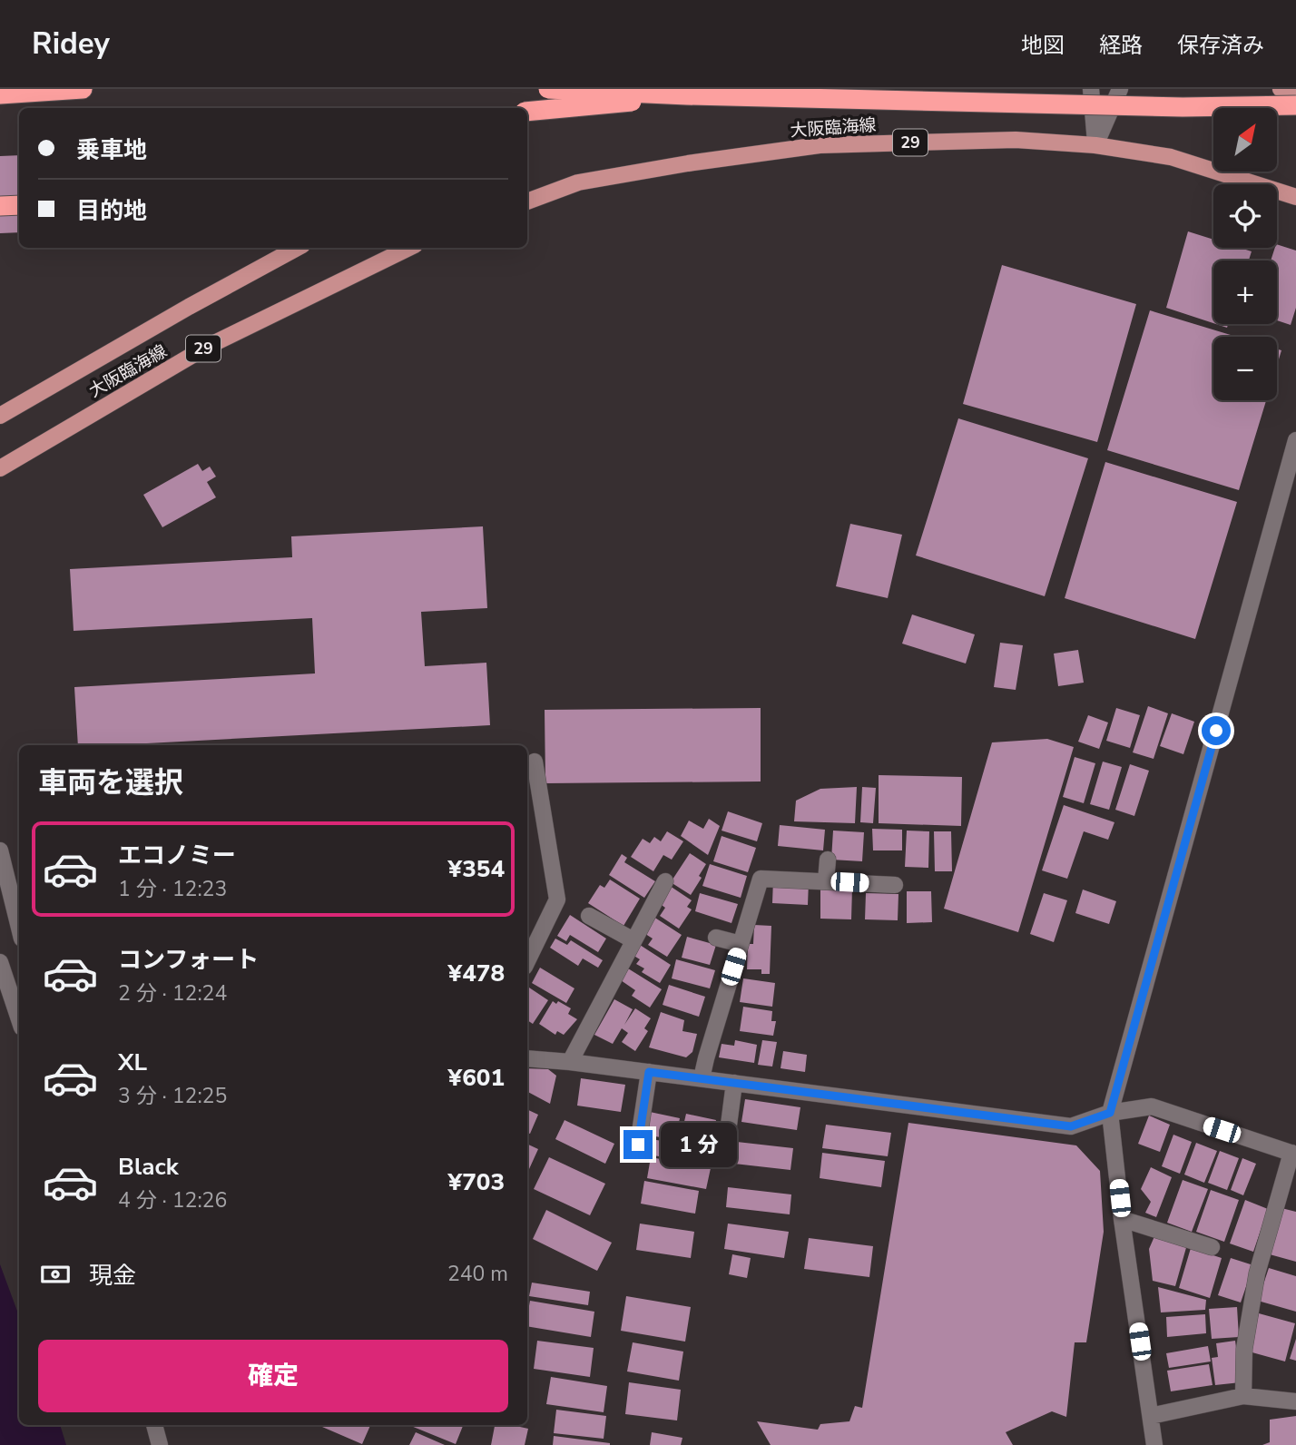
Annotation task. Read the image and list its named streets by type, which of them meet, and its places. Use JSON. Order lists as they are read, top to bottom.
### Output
{
  "streets": {
    "main road": ["大阪臨海線", "29"]
  },
  "north": "top right",
  "page": {
    "header": "Ridey",
    "nav": ["地図", "経路", "保存済み"],
    "map_buttons": ["+", "−"],
    "banner": ["乗車地", "目的地"],
    "heading": "車両を選択",
    "list": [
      {
        "name": "エコノミー",
        "note": "1 分 · 12:23",
        "value": "¥354"
      },
      {
        "name": "コンフォート",
        "note": "2 分 · 12:24",
        "value": "¥478"
      },
      {
        "name": "XL",
        "note": "3 分 · 12:25",
        "value": "¥601"
      },
      {
        "name": "Black",
        "note": "4 分 · 12:26",
        "value": "¥703"
      }
    ],
    "bubble": "1 分",
    "pay": ["現金", "240 m"],
    "buttons": "確定"
  }
}
